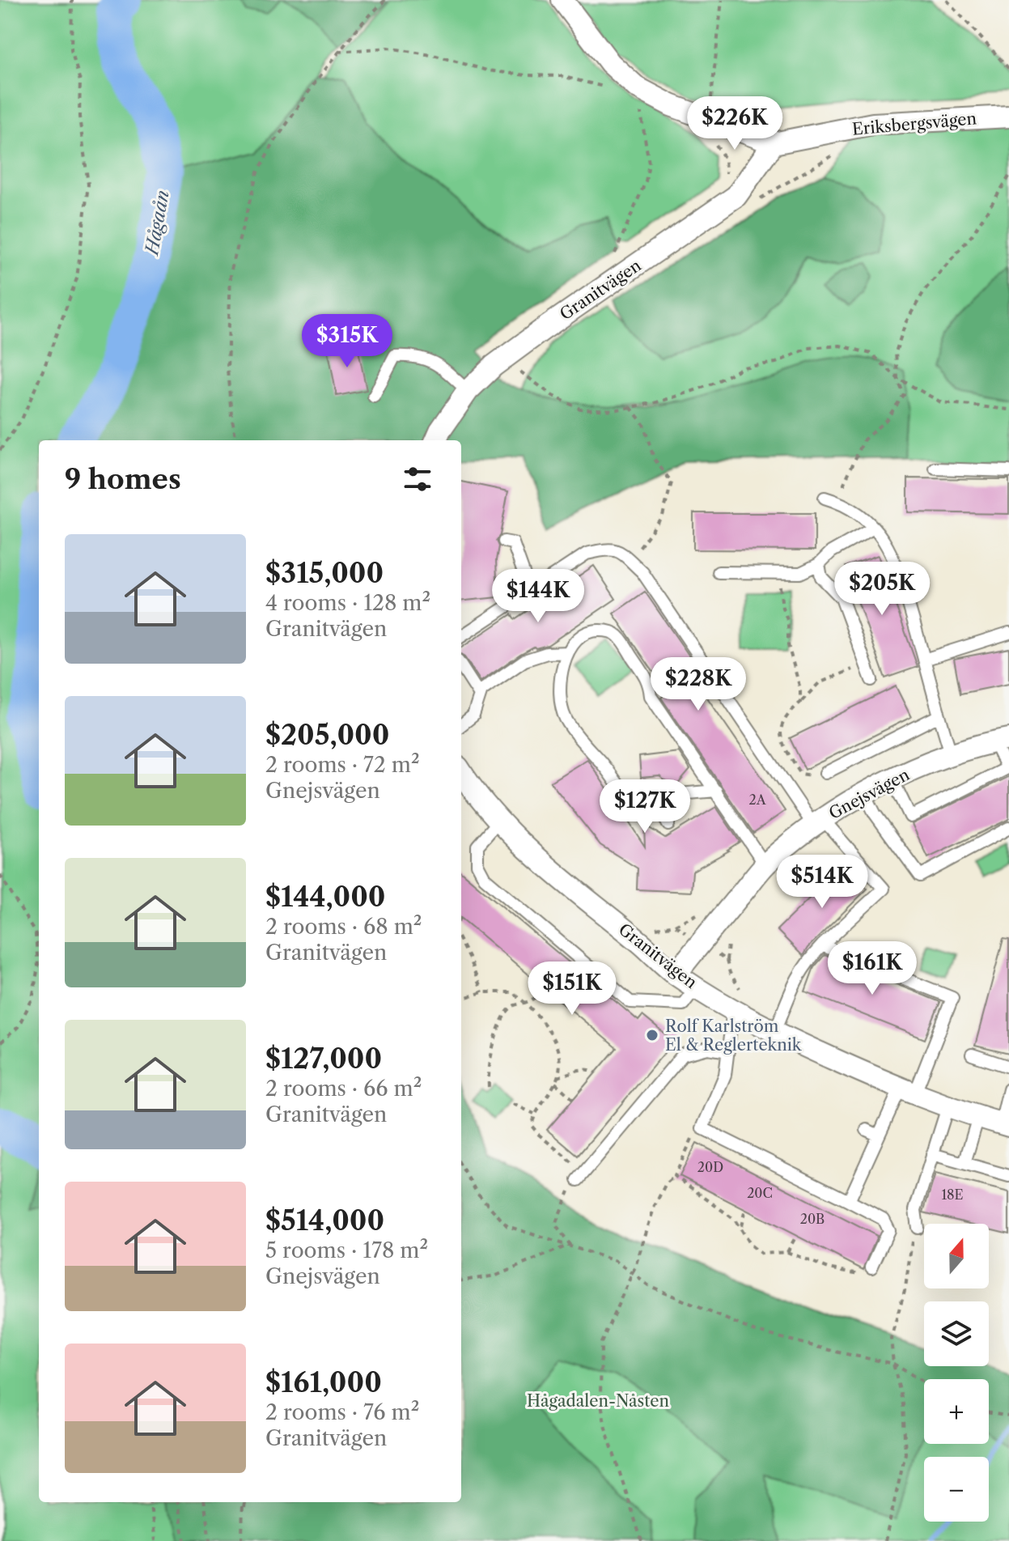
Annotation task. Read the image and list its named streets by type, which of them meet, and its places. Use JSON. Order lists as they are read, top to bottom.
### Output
{
  "streets": {
    "street": ["Eriksbergsvägen", "Granitvägen", "Gnejsvägen"]
  },
  "crossings": [
    ["Eriksbergsvägen", "Granitvägen"],
    ["Granitvägen", "Gnejsvägen"]
  ],
  "water": ["Hågaån"],
  "parks": ["Hågadalen-Nåsten"],
  "places": ["Rolf Karlström El & Reglerteknik"],
  "house_numbers": [
    "2A",
    "20D",
    "20C",
    "18E",
    "20B"
  ],
  "north": "top",
  "page": {
    "price": [
      "$226K",
      "$315K",
      "$205K",
      "$144K",
      "$228K",
      "$127K",
      "$514K",
      "$161K",
      "$151K"
    ],
    "heading": "9 homes",
    "list": [
      {
        "name": "$315,000",
        "note": "4 rooms · 128 m² · Granitvägen"
      },
      {
        "name": "$205,000",
        "note": "2 rooms · 72 m² · Gnejsvägen"
      },
      {
        "name": "$144,000",
        "note": "2 rooms · 68 m² · Granitvägen"
      },
      {
        "name": "$127,000",
        "note": "2 rooms · 66 m² · Granitvägen"
      },
      {
        "name": "$514,000",
        "note": "5 rooms · 178 m² · Gnejsvägen"
      },
      {
        "name": "$161,000",
        "note": "2 rooms · 76 m² · Granitvägen"
      }
    ],
    "map_buttons": ["+", "−"]
  }
}
